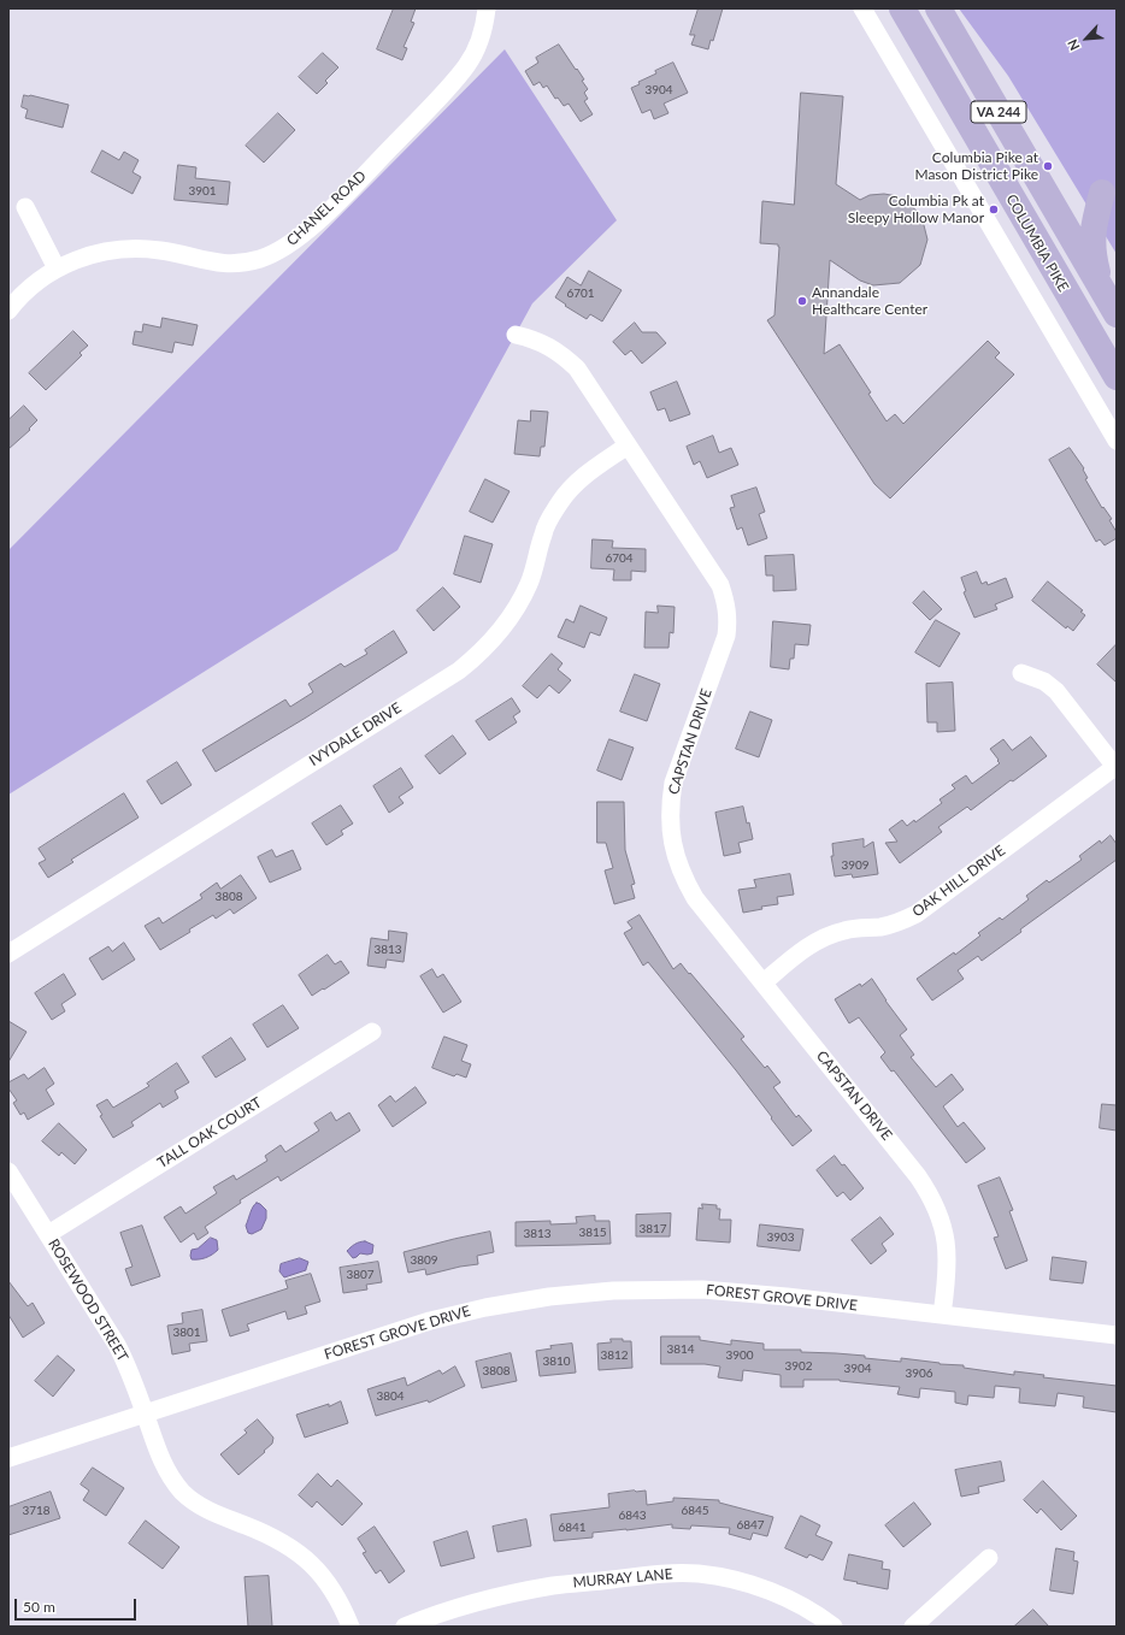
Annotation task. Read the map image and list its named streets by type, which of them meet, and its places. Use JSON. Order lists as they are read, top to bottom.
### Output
{
  "streets": {
    "main road": ["VA 244", "COLUMBIA PIKE"],
    "street": [
      "CHANEL ROAD",
      "IVYDALE DRIVE",
      "CAPSTAN DRIVE",
      "OAK HILL DRIVE",
      "TALL OAK COURT",
      "FOREST GROVE DRIVE",
      "ROSEWOOD STREET",
      "MURRAY LANE"
    ]
  },
  "crossings": [
    ["IVYDALE DRIVE", "CAPSTAN DRIVE"],
    ["CAPSTAN DRIVE", "OAK HILL DRIVE"],
    ["CAPSTAN DRIVE", "FOREST GROVE DRIVE"],
    ["TALL OAK COURT", "ROSEWOOD STREET"],
    ["FOREST GROVE DRIVE", "ROSEWOOD STREET"]
  ],
  "places": ["Columbia Pike at Mason District Pike", "Columbia Pk at Sleepy Hollow Manor", "Annandale Healthcare Center"],
  "house_numbers": [
    "3904",
    "3901",
    "6701",
    "6704",
    "3909",
    "3808",
    "3813",
    "3817",
    "3815",
    "3813",
    "3903",
    "3809",
    "3807",
    "3801",
    "3814",
    "3812",
    "3900",
    "3810",
    "3902",
    "3904",
    "3808",
    "3906",
    "3804",
    "3718",
    "6845",
    "6843",
    "6847",
    "6841"
  ],
  "scale_bar": "50 m",
  "north": "bottom left"
}
